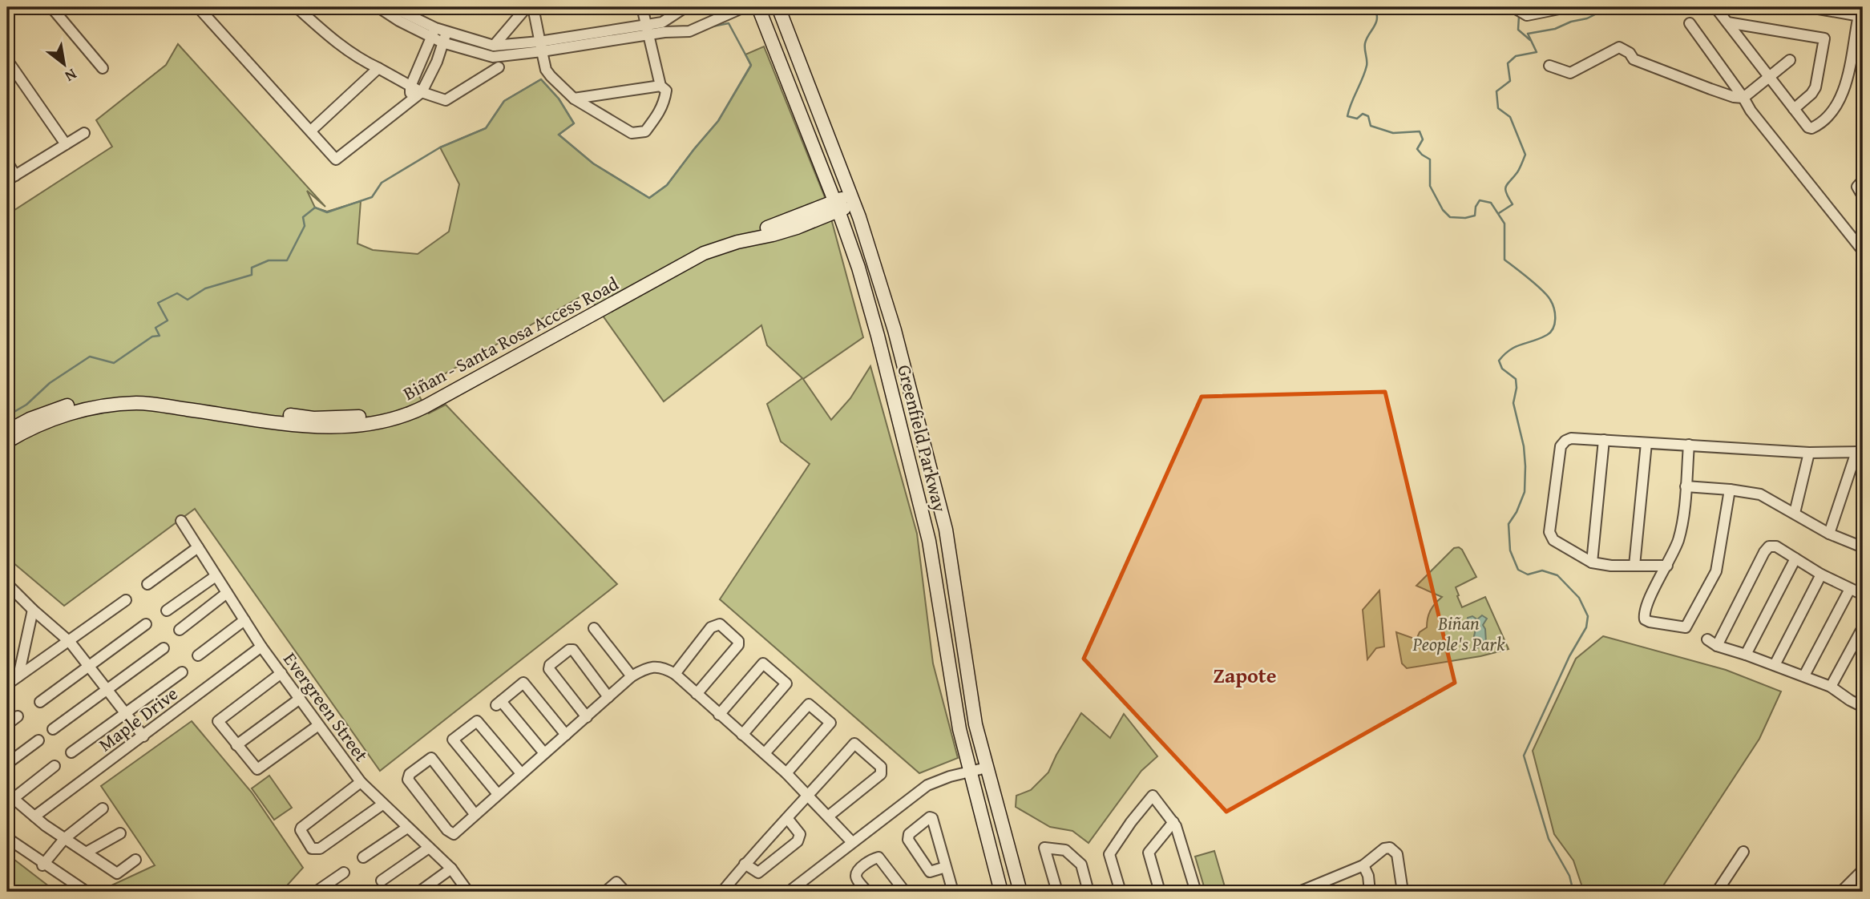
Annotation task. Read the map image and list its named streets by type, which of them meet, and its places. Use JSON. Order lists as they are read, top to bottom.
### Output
{
  "streets": {
    "main road": ["Biñan - Santa Rosa Access Road", "Greenfield Parkway"],
    "street": ["Evergreen Street", "Maple Drive"]
  },
  "crossings": [
    ["Biñan - Santa Rosa Access Road", "Greenfield Parkway"],
    ["Evergreen Street", "Maple Drive"]
  ],
  "districts": ["Zapote"],
  "parks": ["Biñan People's Park"],
  "north": "bottom right"
}
